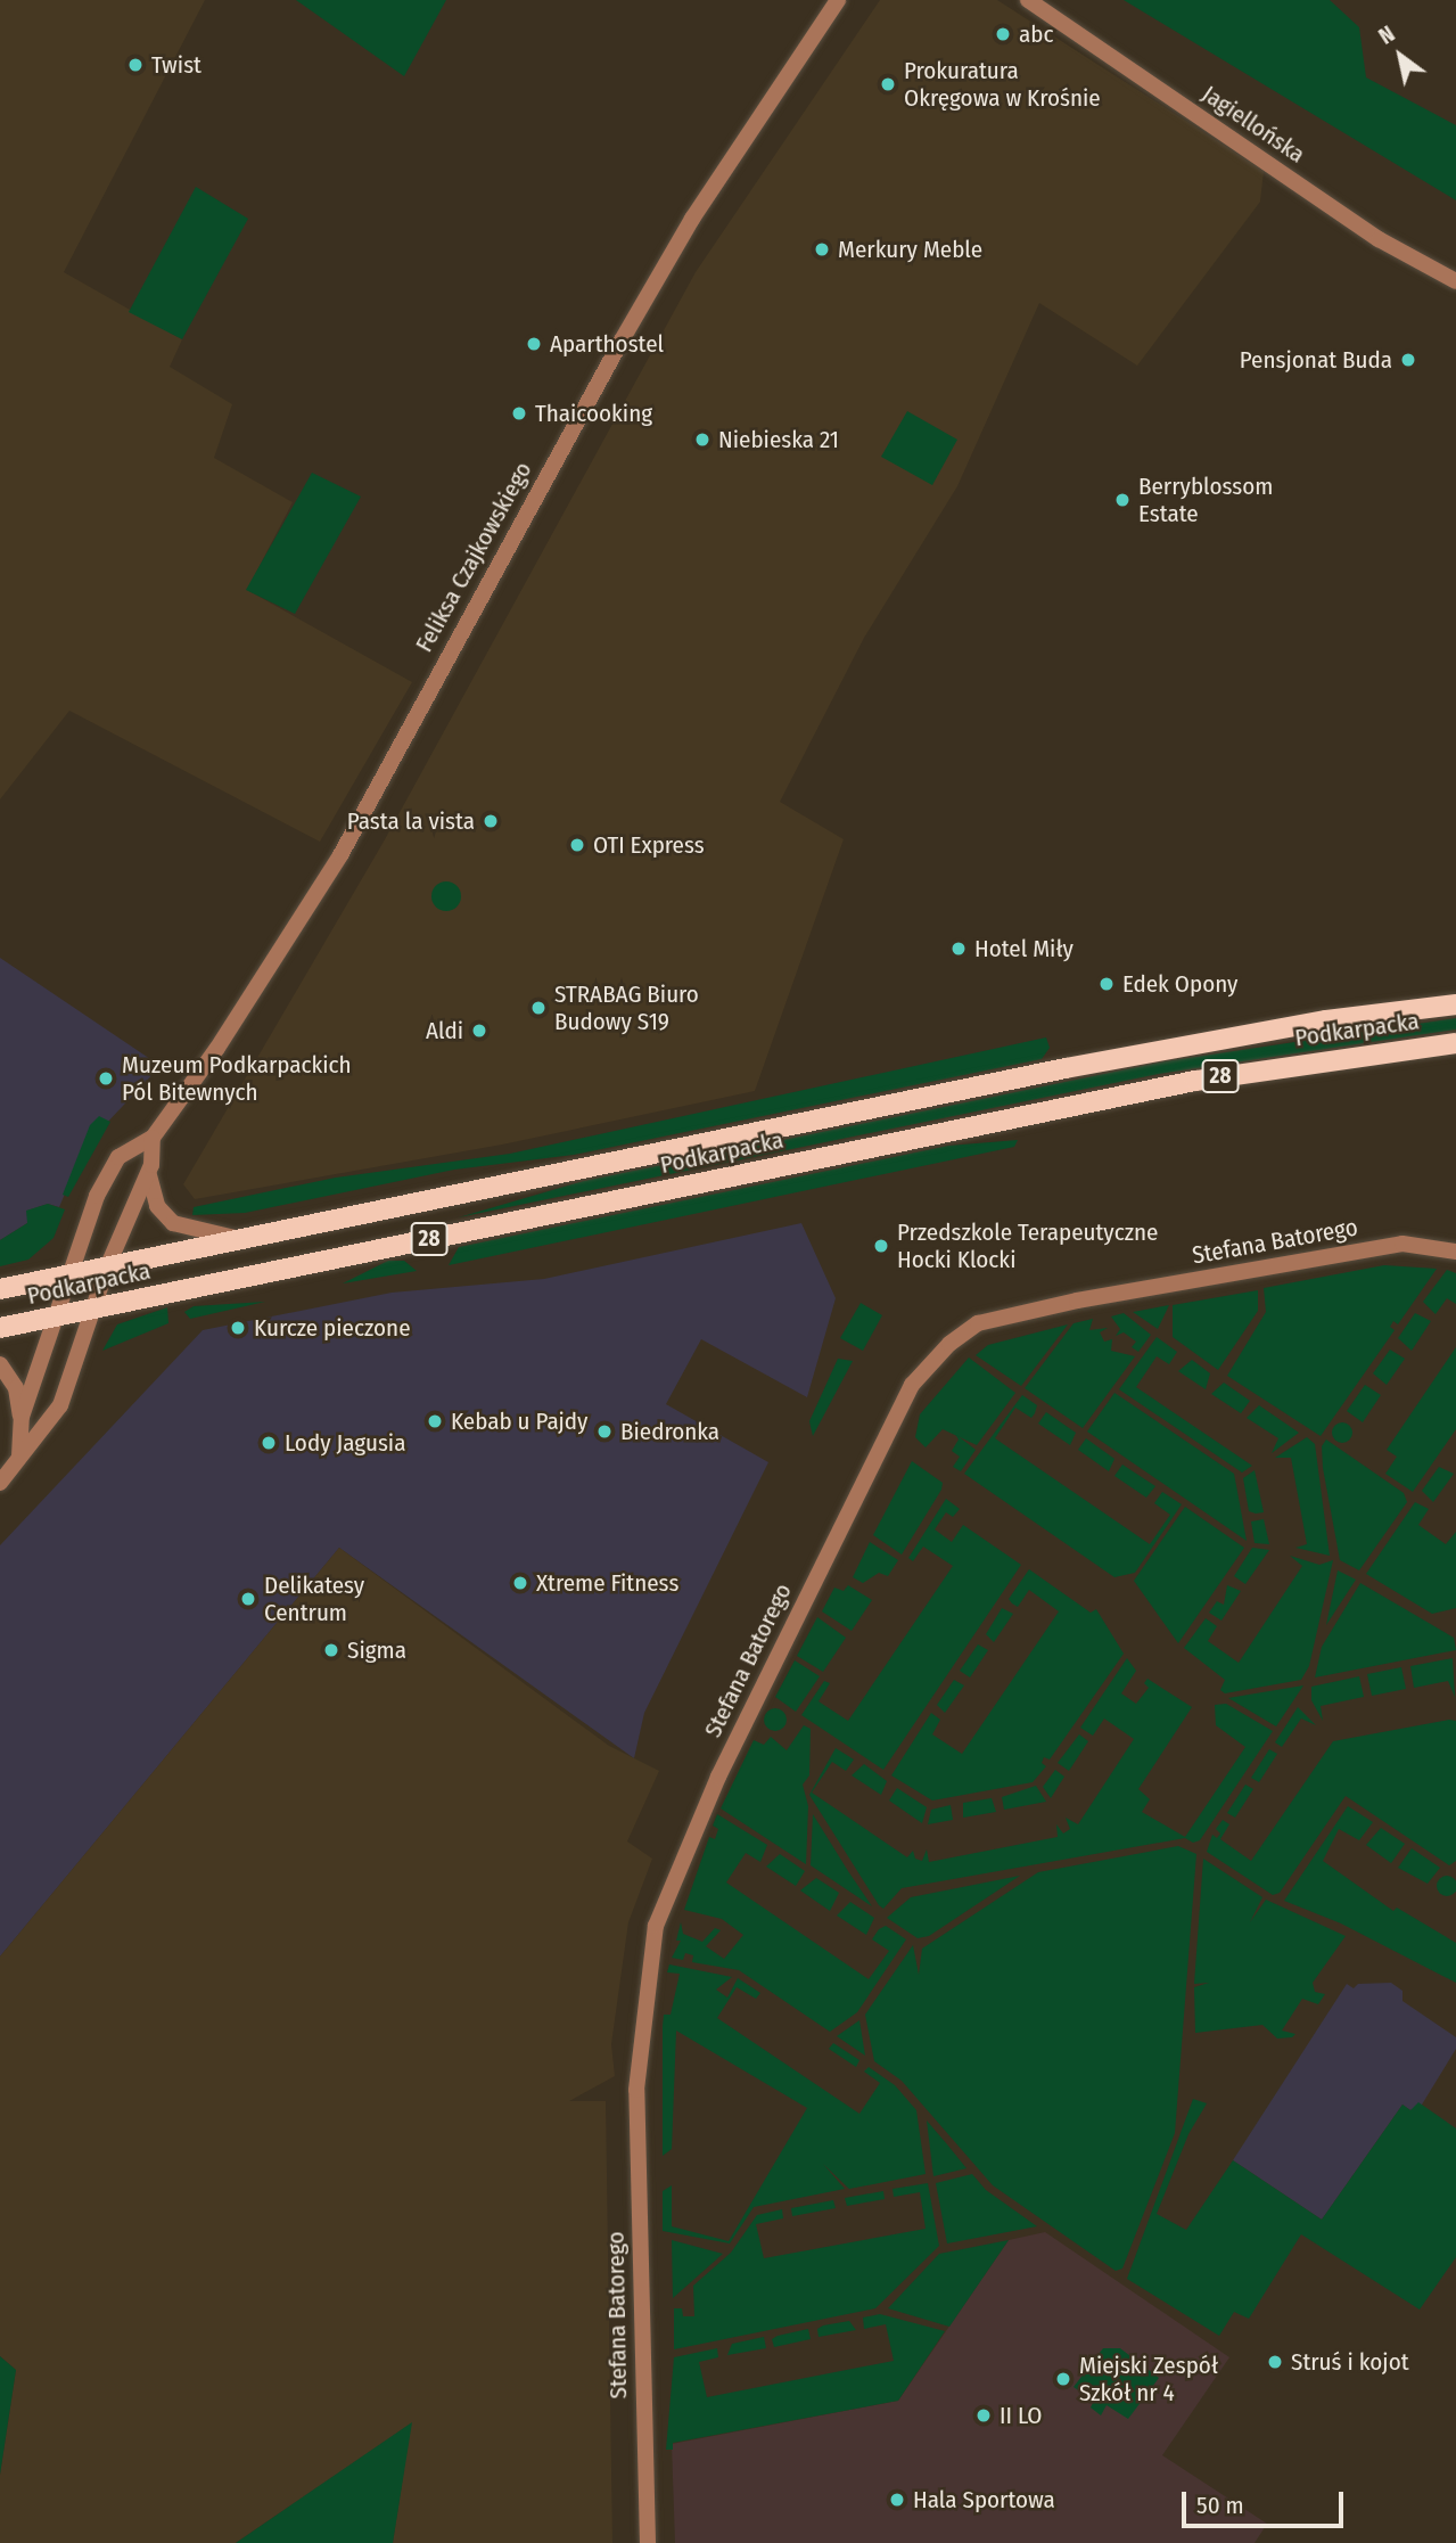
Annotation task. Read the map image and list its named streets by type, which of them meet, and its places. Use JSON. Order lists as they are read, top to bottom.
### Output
{
  "streets": {
    "main road": ["Podkarpacka", "28"],
    "street": ["Jagiellońska", "Feliksa Czajkowskiego", "Stefana Batorego"]
  },
  "crossings": [
    ["Feliksa Czajkowskiego", "Podkarpacka"]
  ],
  "places": [
    "abc",
    "Twist",
    "Prokuratura Okręgowa w Krośnie",
    "Merkury Meble",
    "Aparthostel",
    "Pensjonat Buda",
    "Thaicooking",
    "Niebieska 21",
    "Berryblossom Estate",
    "Pasta la vista",
    "OTI Express",
    "Hotel Miły",
    "Edek Opony",
    "STRABAG Biuro Budowy S19",
    "Aldi",
    "Muzeum Podkarpackich Pól Bitewnych",
    "Przedszkole Terapeutyczne Hocki Klocki",
    "Kurcze pieczone",
    "Kebab u Pajdy",
    "Biedronka",
    "Lody Jagusia",
    "Xtreme Fitness",
    "Delikatesy Centrum",
    "Sigma",
    "Struś i kojot",
    "Miejski Zespół Szkół nr 4",
    "II LO",
    "Hala Sportowa"
  ],
  "scale_bar": "50 m",
  "north": "top left"
}
